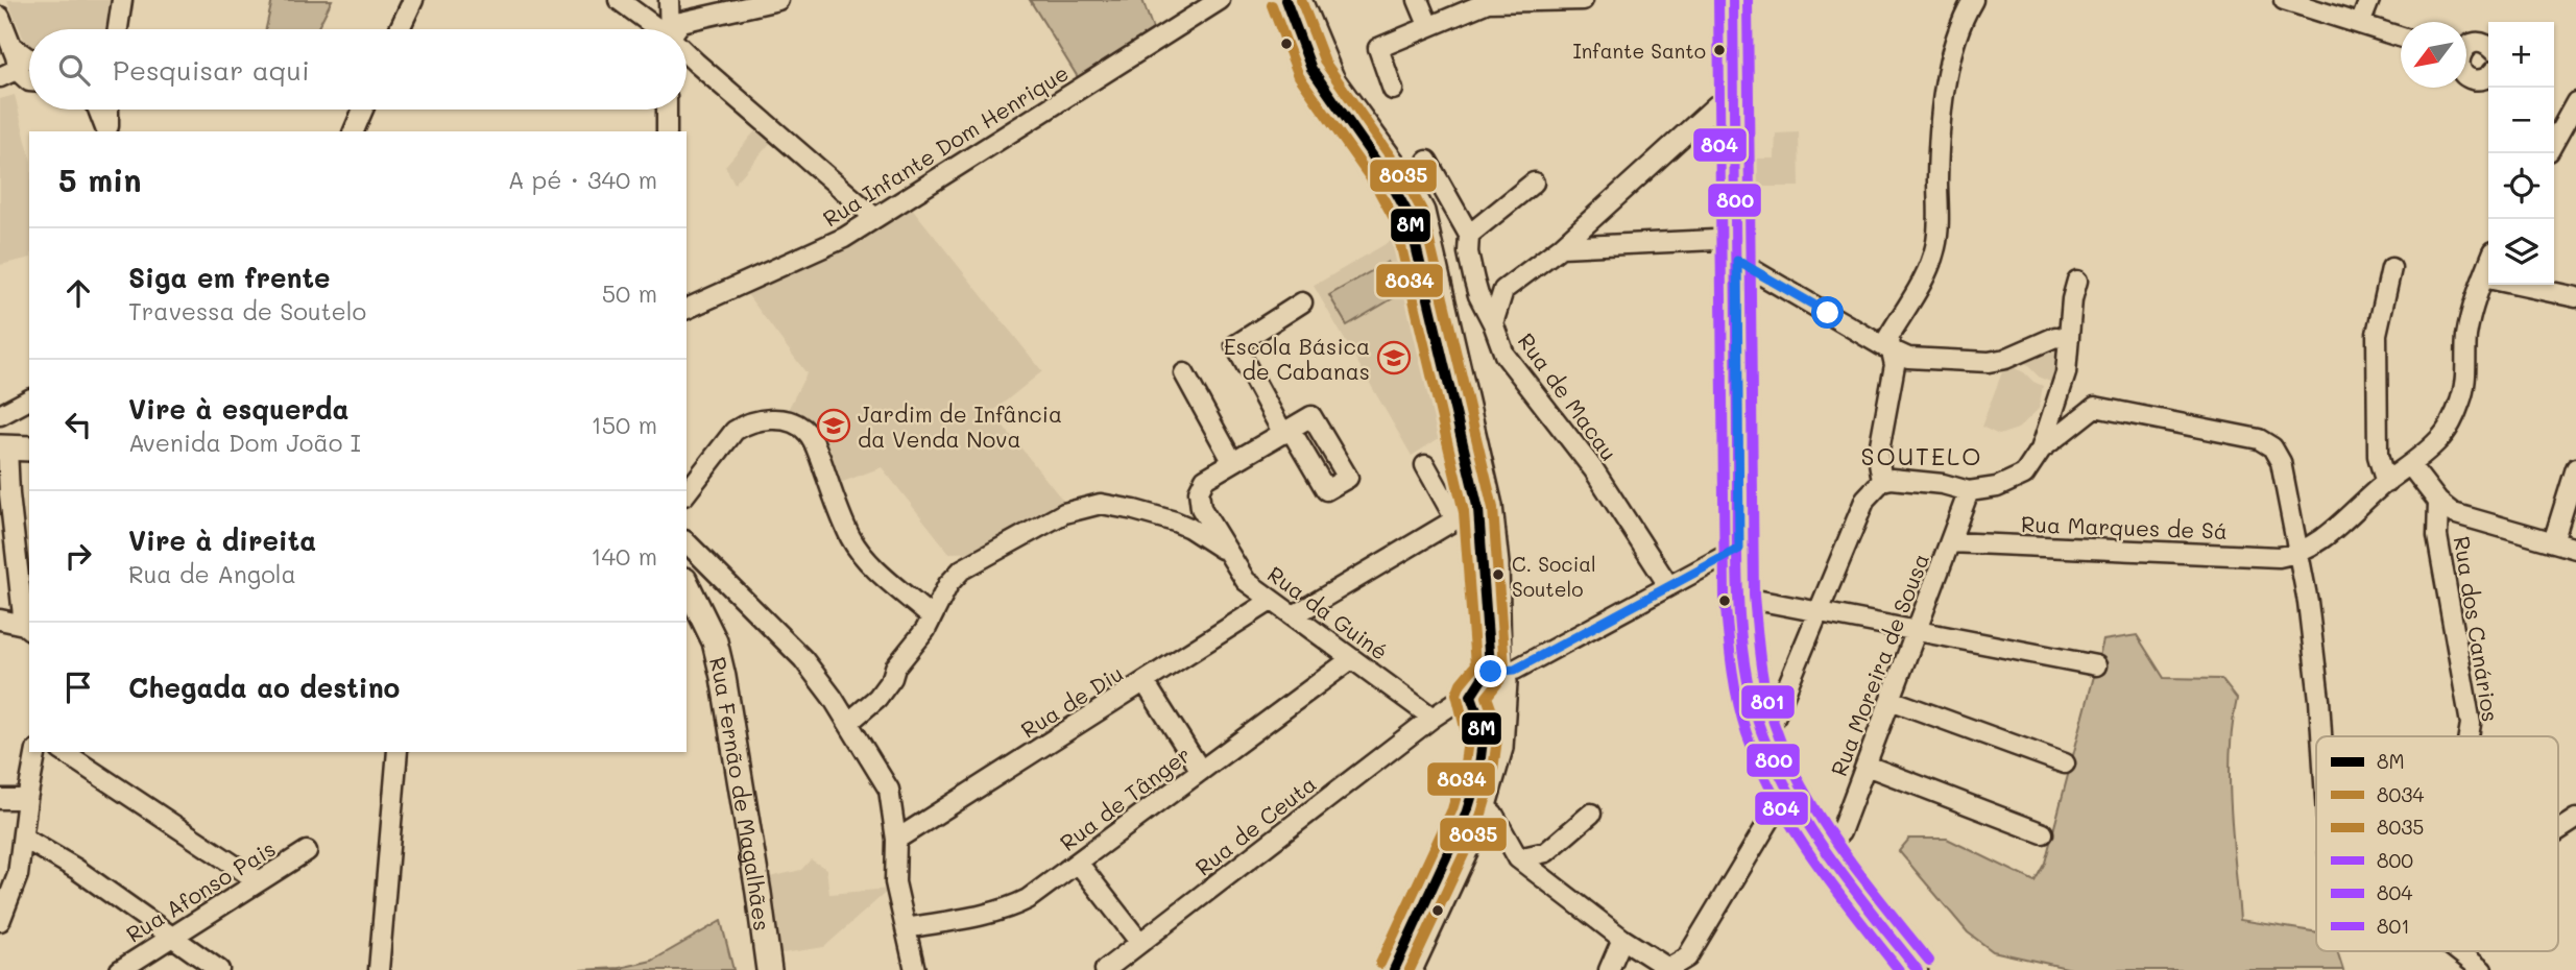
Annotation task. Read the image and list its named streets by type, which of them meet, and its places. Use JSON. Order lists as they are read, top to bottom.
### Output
{
  "streets": {
    "main road": ["Rua Fernão de Magalhães"],
    "street": [
      "Rua Infante Dom Henrique",
      "Rua de Macau",
      "Rua Marques de Sá",
      "Rua da Guiné",
      "Rua dos Canários",
      "Rua Moreira de Sousa",
      "Rua de Diu",
      "Rua de Tânger",
      "Rua de Ceuta",
      "Rua Afonso Pais"
    ]
  },
  "crossings": [
    ["Rua de Macau", "Rua de Ceuta"],
    ["Rua Marques de Sá", "Rua Moreira de Sousa"],
    ["Rua da Guiné", "Rua de Diu"],
    ["Rua da Guiné", "Rua de Tânger"],
    ["Rua da Guiné", "Rua de Ceuta"]
  ],
  "districts": ["SOUTELO"],
  "places": {
    "other": ["Infante Santo", "C. Social Soutelo"],
    "school or university": ["Escola Básica de Cabanas", "Jardim de Infância da Venda Nova"]
  },
  "lines": [
    "transit line 8M",
    "transit line 8035",
    "transit line 800",
    "transit line 804",
    "transit line 801",
    "transit line 8034"
  ],
  "legend": [
    "8M",
    "8034",
    "8035",
    "800",
    "804",
    "801"
  ],
  "north": "bottom left",
  "page": {
    "map_buttons": ["+", "−"],
    "search": "Pesquisar aqui",
    "heading": ["5 min", "A pé · 340 m"],
    "list": [
      ["Siga em frente", "Travessa de Soutelo", "50 m"],
      ["Vire à esquerda", "Avenida Dom João I", "150 m"],
      ["Vire à direita", "Rua de Angola", "140 m"],
      "Chegada ao destino"
    ]
  }
}
